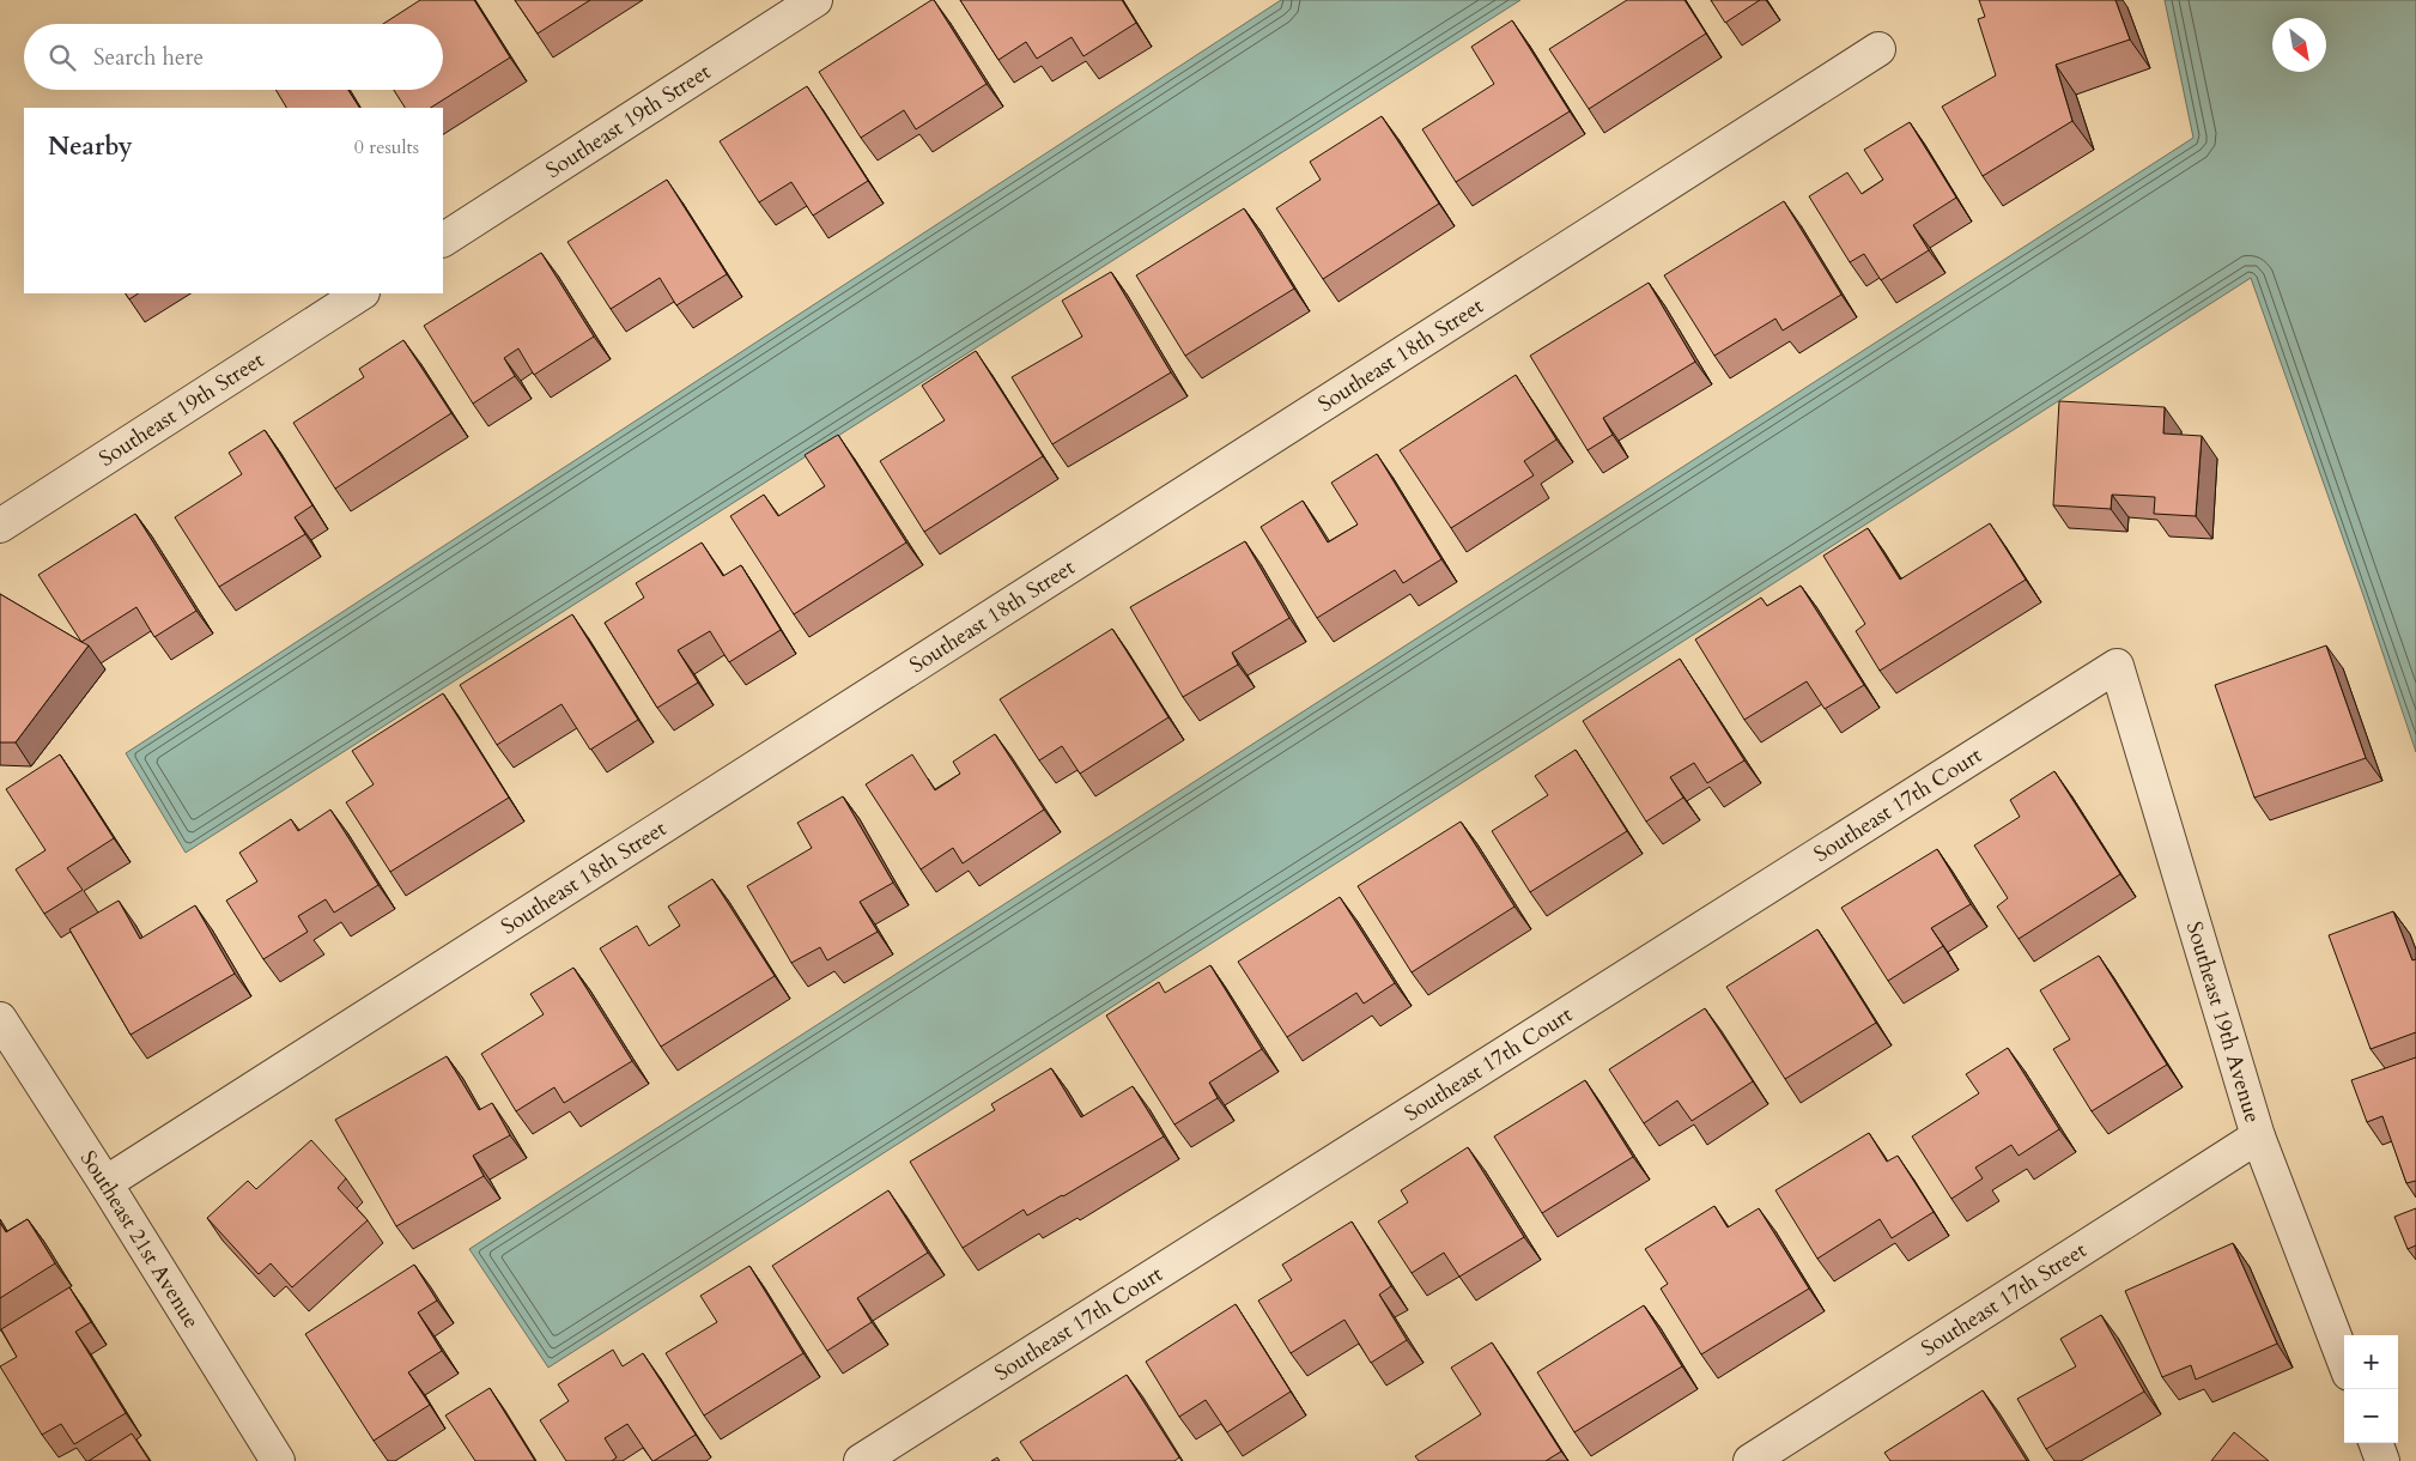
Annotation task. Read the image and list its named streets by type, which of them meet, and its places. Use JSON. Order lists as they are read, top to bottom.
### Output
{
  "streets": {
    "street": [
      "Southeast 19th Street",
      "Southeast 18th Street",
      "Southeast 17th Court",
      "Southeast 19th Avenue",
      "Southeast 21st Avenue",
      "Southeast 17th Street"
    ]
  },
  "crossings": [
    ["Southeast 18th Street", "Southeast 21st Avenue"],
    ["Southeast 17th Court", "Southeast 19th Avenue"],
    ["Southeast 19th Avenue", "Southeast 17th Street"]
  ],
  "north": "bottom right",
  "page": {
    "search": "Search here",
    "heading": ["Nearby", "0 results"],
    "map_buttons": ["+", "−"]
  }
}
